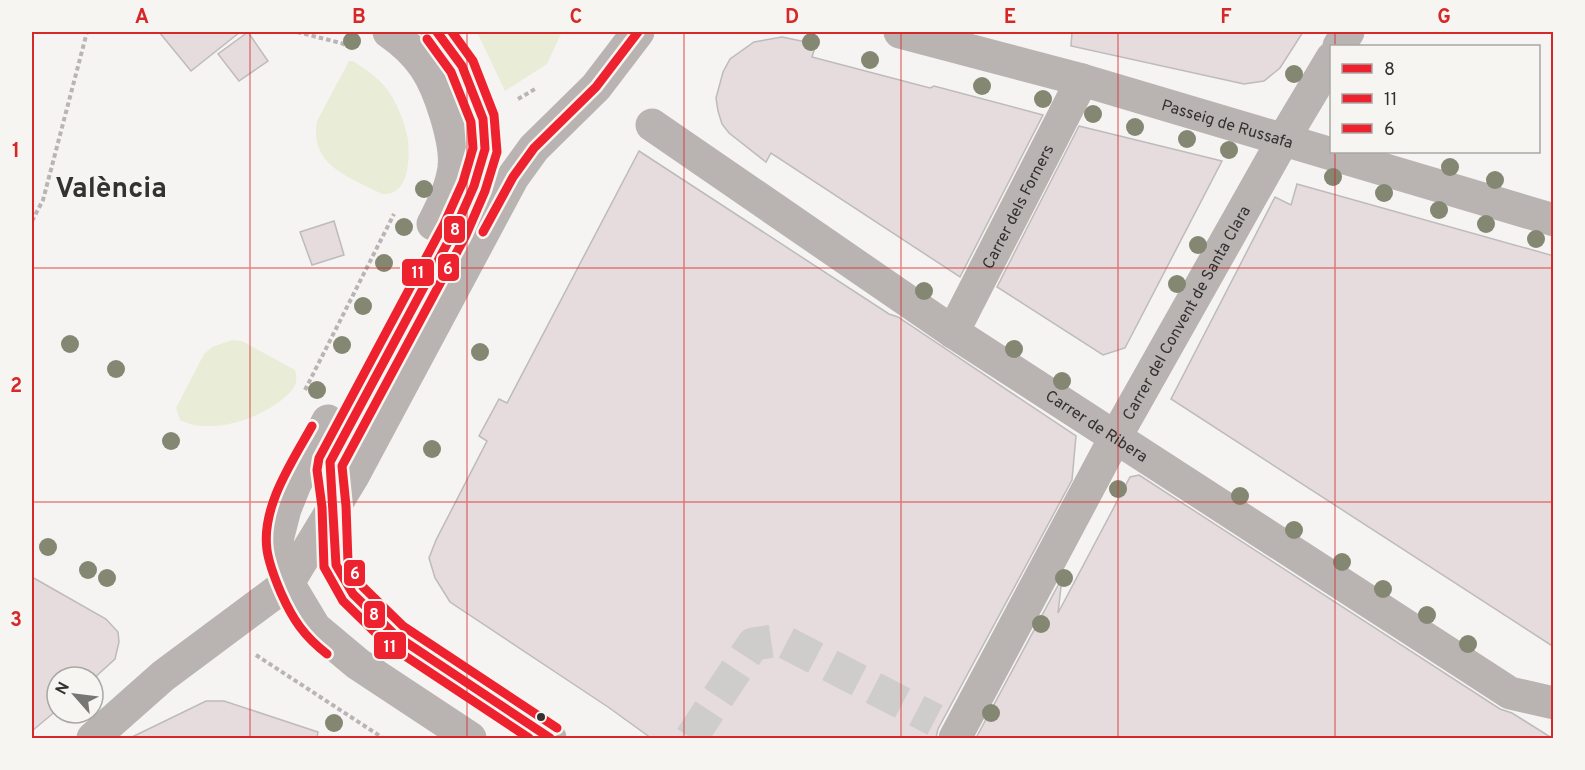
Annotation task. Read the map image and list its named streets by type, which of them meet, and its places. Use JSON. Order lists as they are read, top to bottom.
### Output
{
  "streets": {
    "street": [
      "Passeig de Russafa",
      "Carrer dels Forners",
      "Carrer del Convent de Santa Clara",
      "Carrer de Ribera"
    ]
  },
  "crossings": [
    ["Passeig de Russafa", "Carrer dels Forners"],
    ["Passeig de Russafa", "Carrer del Convent de Santa Clara"],
    ["Carrer dels Forners", "Carrer de Ribera"],
    ["Carrer del Convent de Santa Clara", "Carrer de Ribera"]
  ],
  "districts": ["València"],
  "lines": ["transit line 8", "transit line 6", "transit line 11"],
  "legend": ["8", "11", "6"],
  "north": "top left",
  "grid": {
    "columns": [
      "A",
      "B",
      "C",
      "D",
      "E",
      "F",
      "G"
    ],
    "rows": ["1", "2", "3"]
  }
}
